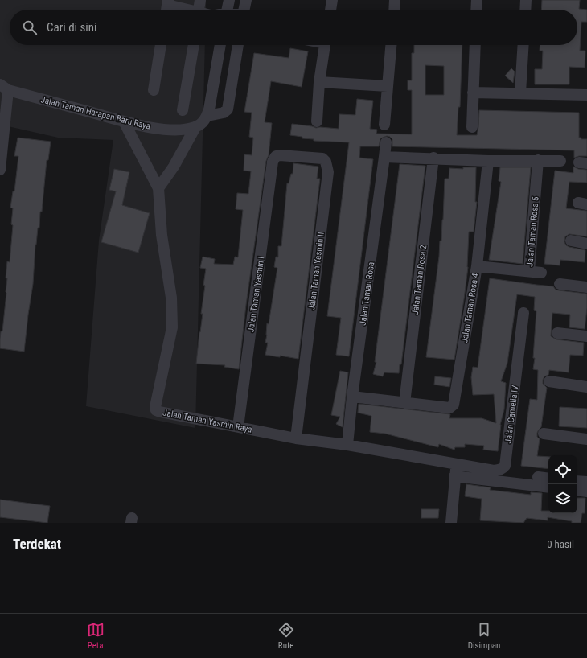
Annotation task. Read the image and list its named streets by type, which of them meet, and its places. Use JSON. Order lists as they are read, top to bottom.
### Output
{
  "streets": {
    "street": [
      "Jalan Taman Harapan Baru Raya",
      "Jalan Taman Rosa 5",
      "Jalan Taman Yasmin II",
      "Jalan Taman Rosa 2",
      "Jalan Taman Rosa",
      "Jalan Taman Yasmin I",
      "Jalan Taman Rosa 4",
      "Jalan Camelia IV",
      "Jalan Taman Yasmin Raya"
    ]
  },
  "crossings": [
    ["Jalan Taman Harapan Baru Raya", "Jalan Taman Yasmin Raya"],
    ["Jalan Taman Rosa 5", "Jalan Taman Rosa 4"],
    ["Jalan Taman Yasmin II", "Jalan Taman Yasmin I"],
    ["Jalan Taman Yasmin II", "Jalan Taman Yasmin Raya"],
    ["Jalan Taman Rosa 2", "Jalan Taman Rosa 4"],
    ["Jalan Taman Rosa", "Jalan Taman Rosa 4"],
    ["Jalan Taman Rosa", "Jalan Camelia IV"],
    ["Jalan Taman Rosa", "Jalan Taman Yasmin Raya"],
    ["Jalan Taman Yasmin I", "Jalan Taman Yasmin Raya"],
    ["Jalan Camelia IV", "Jalan Taman Yasmin Raya"]
  ],
  "page": {
    "search": "Cari di sini",
    "heading": ["Terdekat", "0 hasil"],
    "nav": ["Peta", "Rute", "Disimpan"]
  }
}
